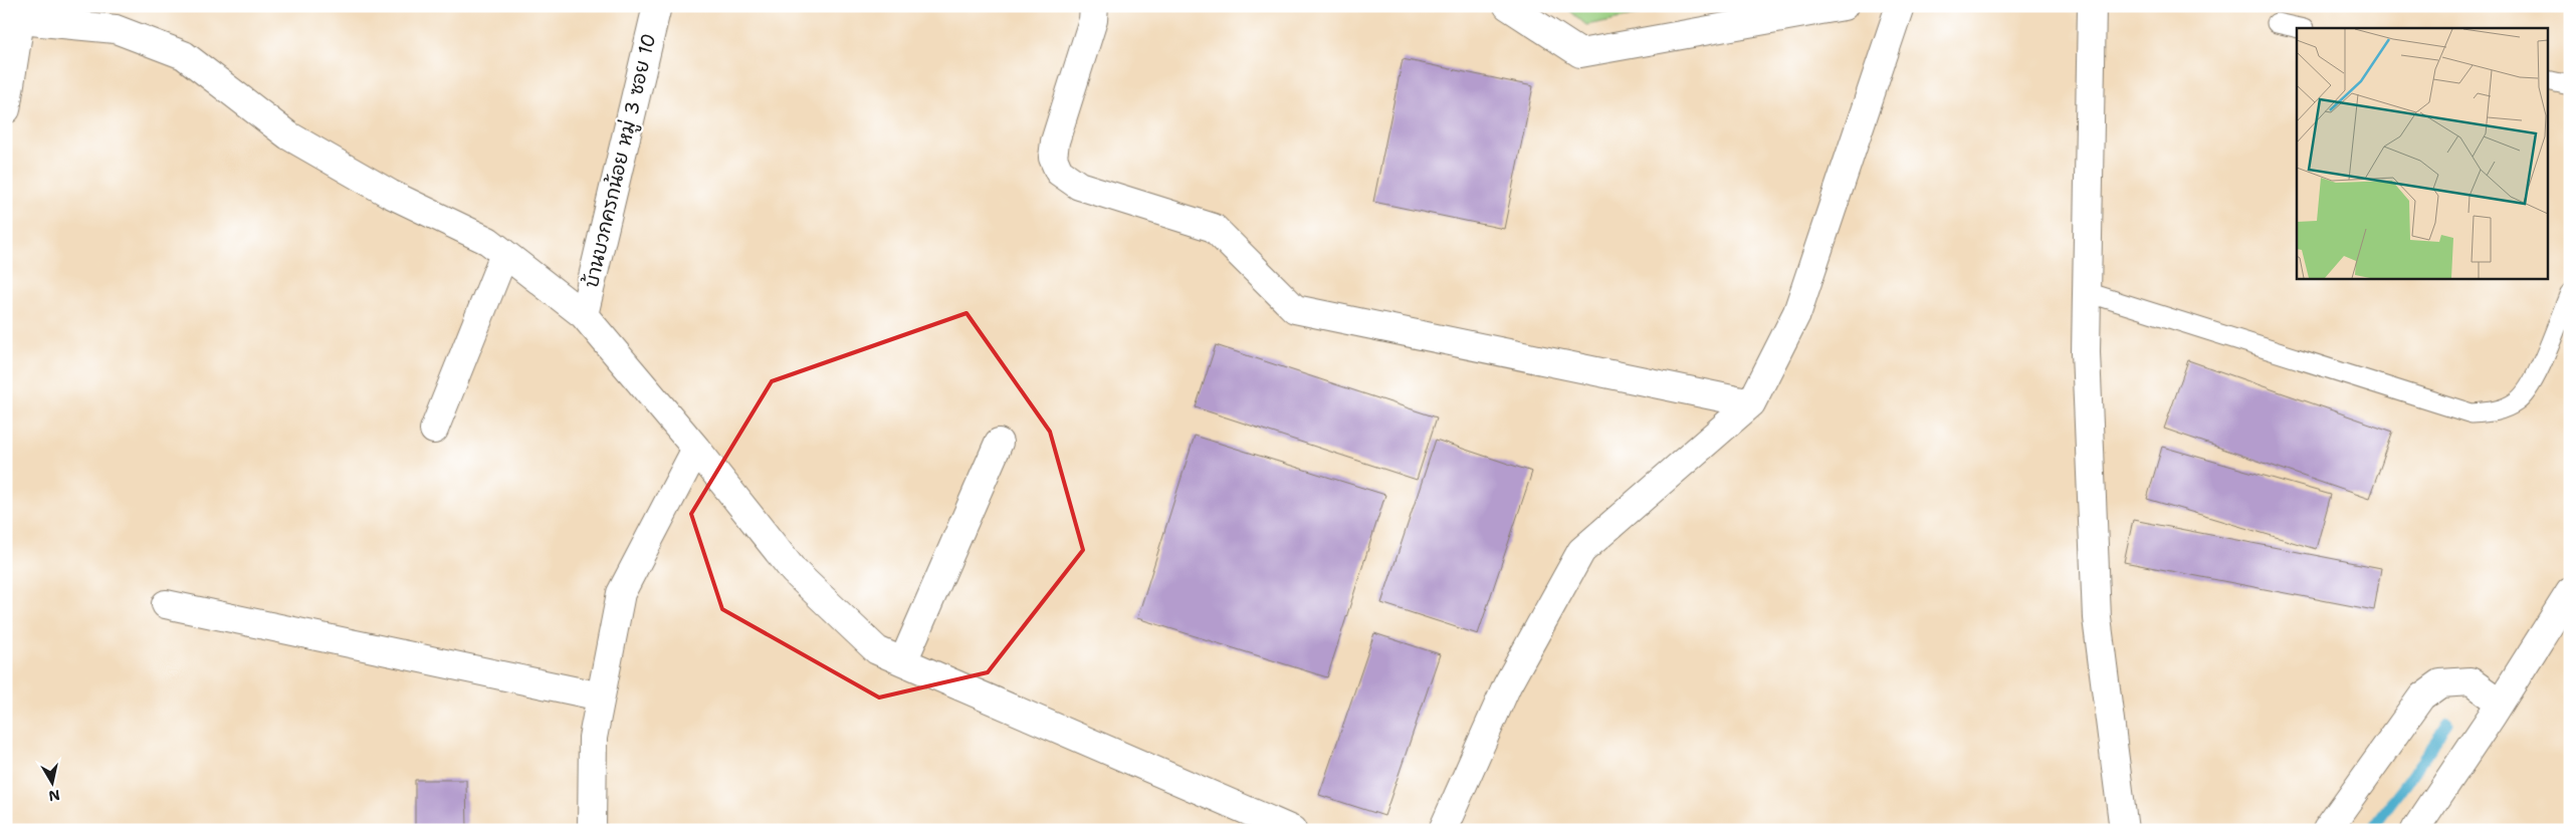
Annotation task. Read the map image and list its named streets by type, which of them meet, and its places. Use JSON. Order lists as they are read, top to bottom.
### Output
{
  "streets": {
    "street": ["บ้านบวกครกน้อย หมู่ 3 ซอย 10"]
  },
  "north": "bottom"
}
